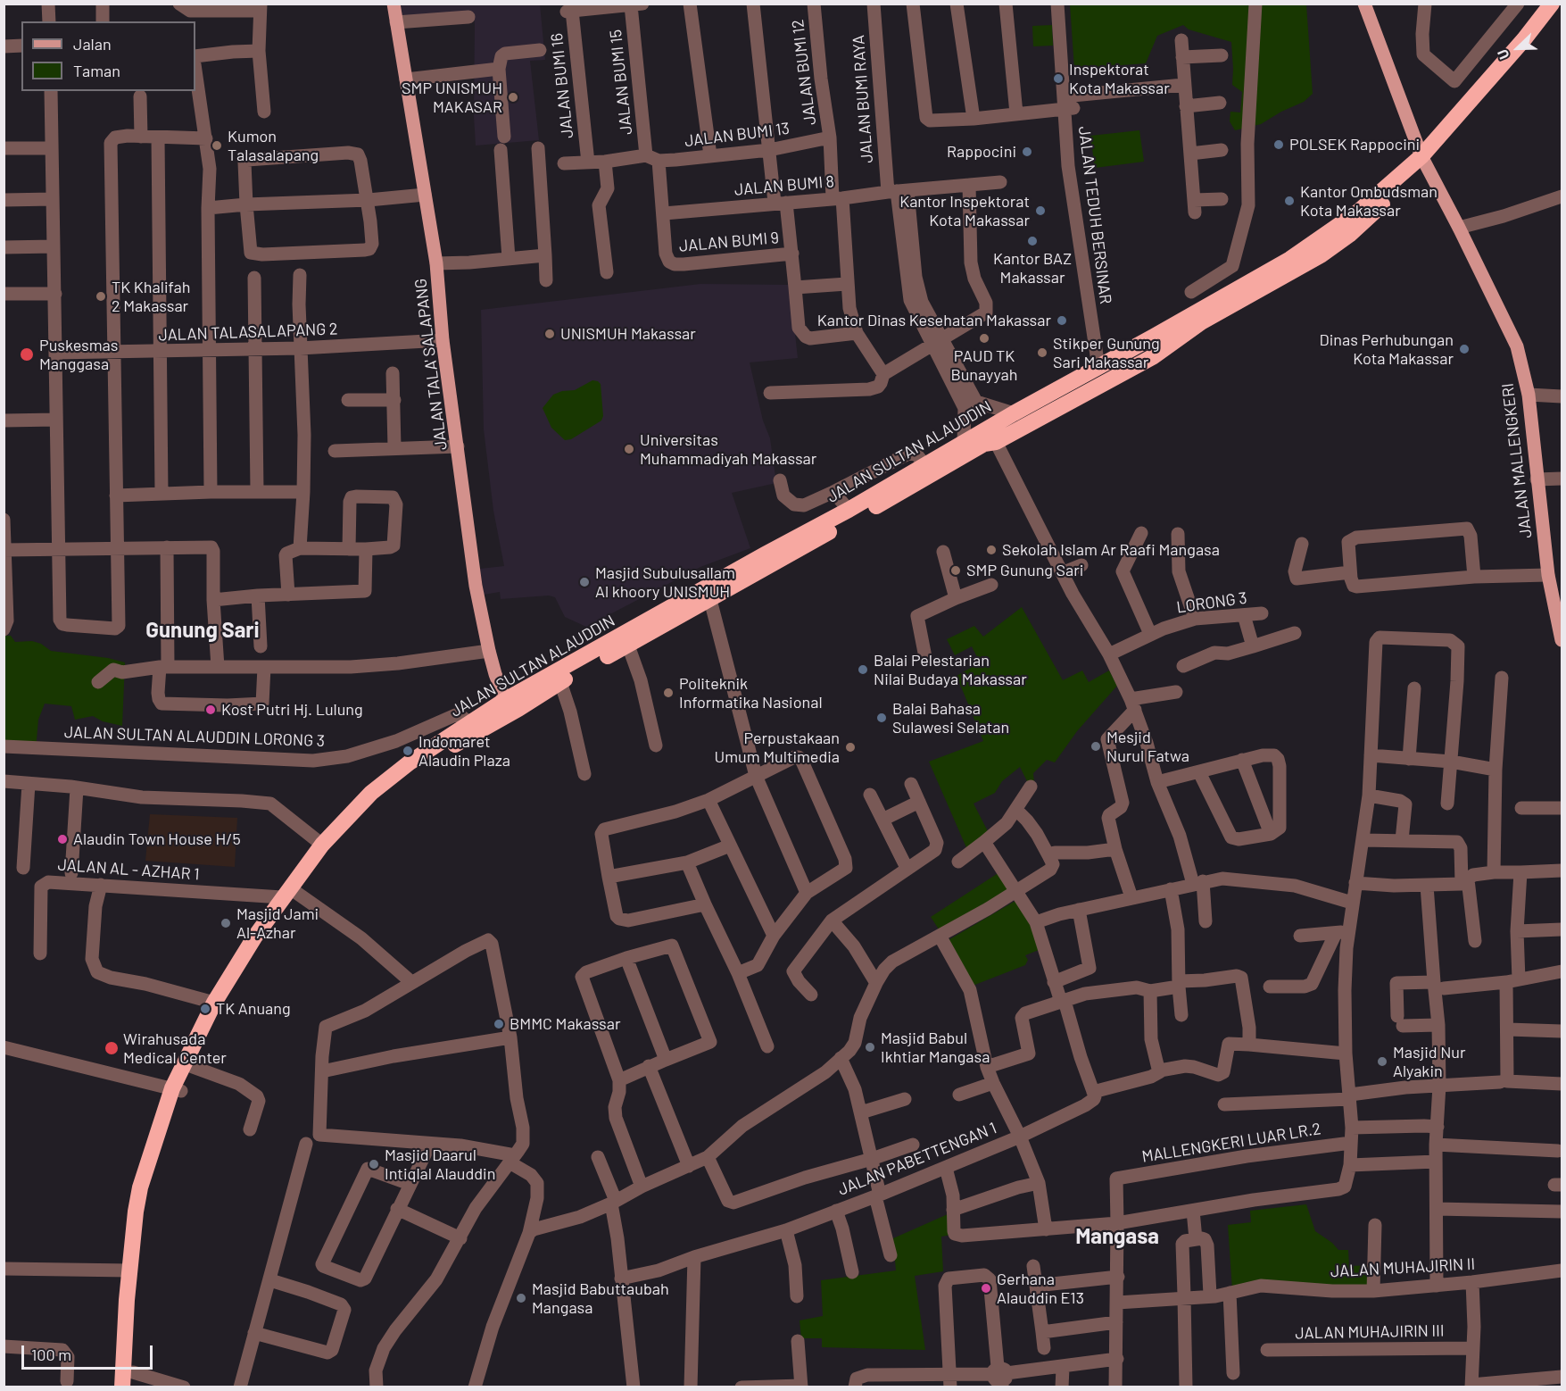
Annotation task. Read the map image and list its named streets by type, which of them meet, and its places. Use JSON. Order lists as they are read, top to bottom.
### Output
{
  "streets": {
    "highway": ["JALAN SULTAN ALAUDDIN"],
    "main road": ["JALAN TALA' SALAPANG", "JALAN MALLENGKERI"],
    "street": [
      "JALAN BUMI 12",
      "JALAN BUMI 15",
      "JALAN BUMI 16",
      "JALAN BUMI RAYA",
      "JALAN BUMI 13",
      "JALAN BUMI 8",
      "JALAN TEDUH BERSINAR",
      "JALAN BUMI 9",
      "JALAN TALASALAPANG 2",
      "LORONG 3",
      "JALAN SULTAN ALAUDDIN LORONG 3",
      "JALAN AL - AZHAR 1",
      "MALLENGKERI LUAR LR.2",
      "JALAN PABETTENGAN 1",
      "JALAN MUHAJIRIN II",
      "JALAN MUHAJIRIN III"
    ]
  },
  "crossings": [
    ["JALAN BUMI 12", "JALAN BUMI 13"],
    ["JALAN BUMI 15", "JALAN BUMI 16"],
    ["JALAN BUMI 15", "JALAN BUMI 13"],
    ["JALAN BUMI 15", "JALAN BUMI 8"],
    ["JALAN BUMI 15", "JALAN BUMI 9"],
    ["JALAN BUMI 16", "JALAN BUMI 13"],
    ["JALAN BUMI RAYA", "JALAN BUMI 8"],
    ["JALAN BUMI RAYA", "JALAN SULTAN ALAUDDIN"],
    ["JALAN TEDUH BERSINAR", "JALAN SULTAN ALAUDDIN"],
    ["JALAN TALASALAPANG 2", "JALAN TALA' SALAPANG"],
    ["JALAN TALA' SALAPANG", "JALAN SULTAN ALAUDDIN"],
    ["JALAN SULTAN ALAUDDIN", "JALAN MALLENGKERI"],
    ["JALAN SULTAN ALAUDDIN", "JALAN SULTAN ALAUDDIN LORONG 3"],
    ["JALAN SULTAN ALAUDDIN", "JALAN AL - AZHAR 1"]
  ],
  "districts": ["Gunung Sari", "Mangasa"],
  "places": [
    "Inspektorat Kota Makassar",
    "SMP UNISMUH MAKASAR",
    "POLSEK Rappocini",
    "Kumon Talasalapang",
    "Rappocini",
    "Kantor Ombudsman Kota Makassar",
    "Kantor Inspektorat Kota Makassar",
    "Kantor BAZ Makassar",
    "TK Khalifah 2 Makassar",
    "Kantor Dinas Kesehatan Makassar",
    "UNISMUH Makassar",
    "PAUD TK Bunayyah",
    "Dinas Perhubungan Kota Makassar",
    "Stikper Gunung Sari Makassar",
    "Puskesmas Manggasa",
    "Universitas Muhammadiyah Makassar",
    "Sekolah Islam Ar Raafi Mangasa",
    "SMP Gunung Sari",
    "Masjid Subulusallam Al khoory UNISMUH",
    "Balai Pelestarian Nilai Budaya Makassar",
    "Politeknik Informatika Nasional",
    "Kost Putri Hj. Lulung",
    "Balai Bahasa Sulawesi Selatan",
    "Mesjid Nurul Fatwa",
    "Perpustakaan Umum Multimedia",
    "Indomaret Alaudin Plaza",
    "Alaudin Town House H/5",
    "Masjid Jami Al-Azhar",
    "TK Anuang",
    "BMMC Makassar",
    "Masjid Babul Ikhtiar Mangasa",
    "Wirahusada Medical Center",
    "Masjid Nur Alyakin",
    "Masjid Daarul Intiqlal Alauddin",
    "Gerhana Alauddin E13",
    "Masjid Babuttaubah Mangasa"
  ],
  "legend": ["Jalan", "Taman"],
  "scale_bar": "100 m",
  "north": "bottom left"
}
